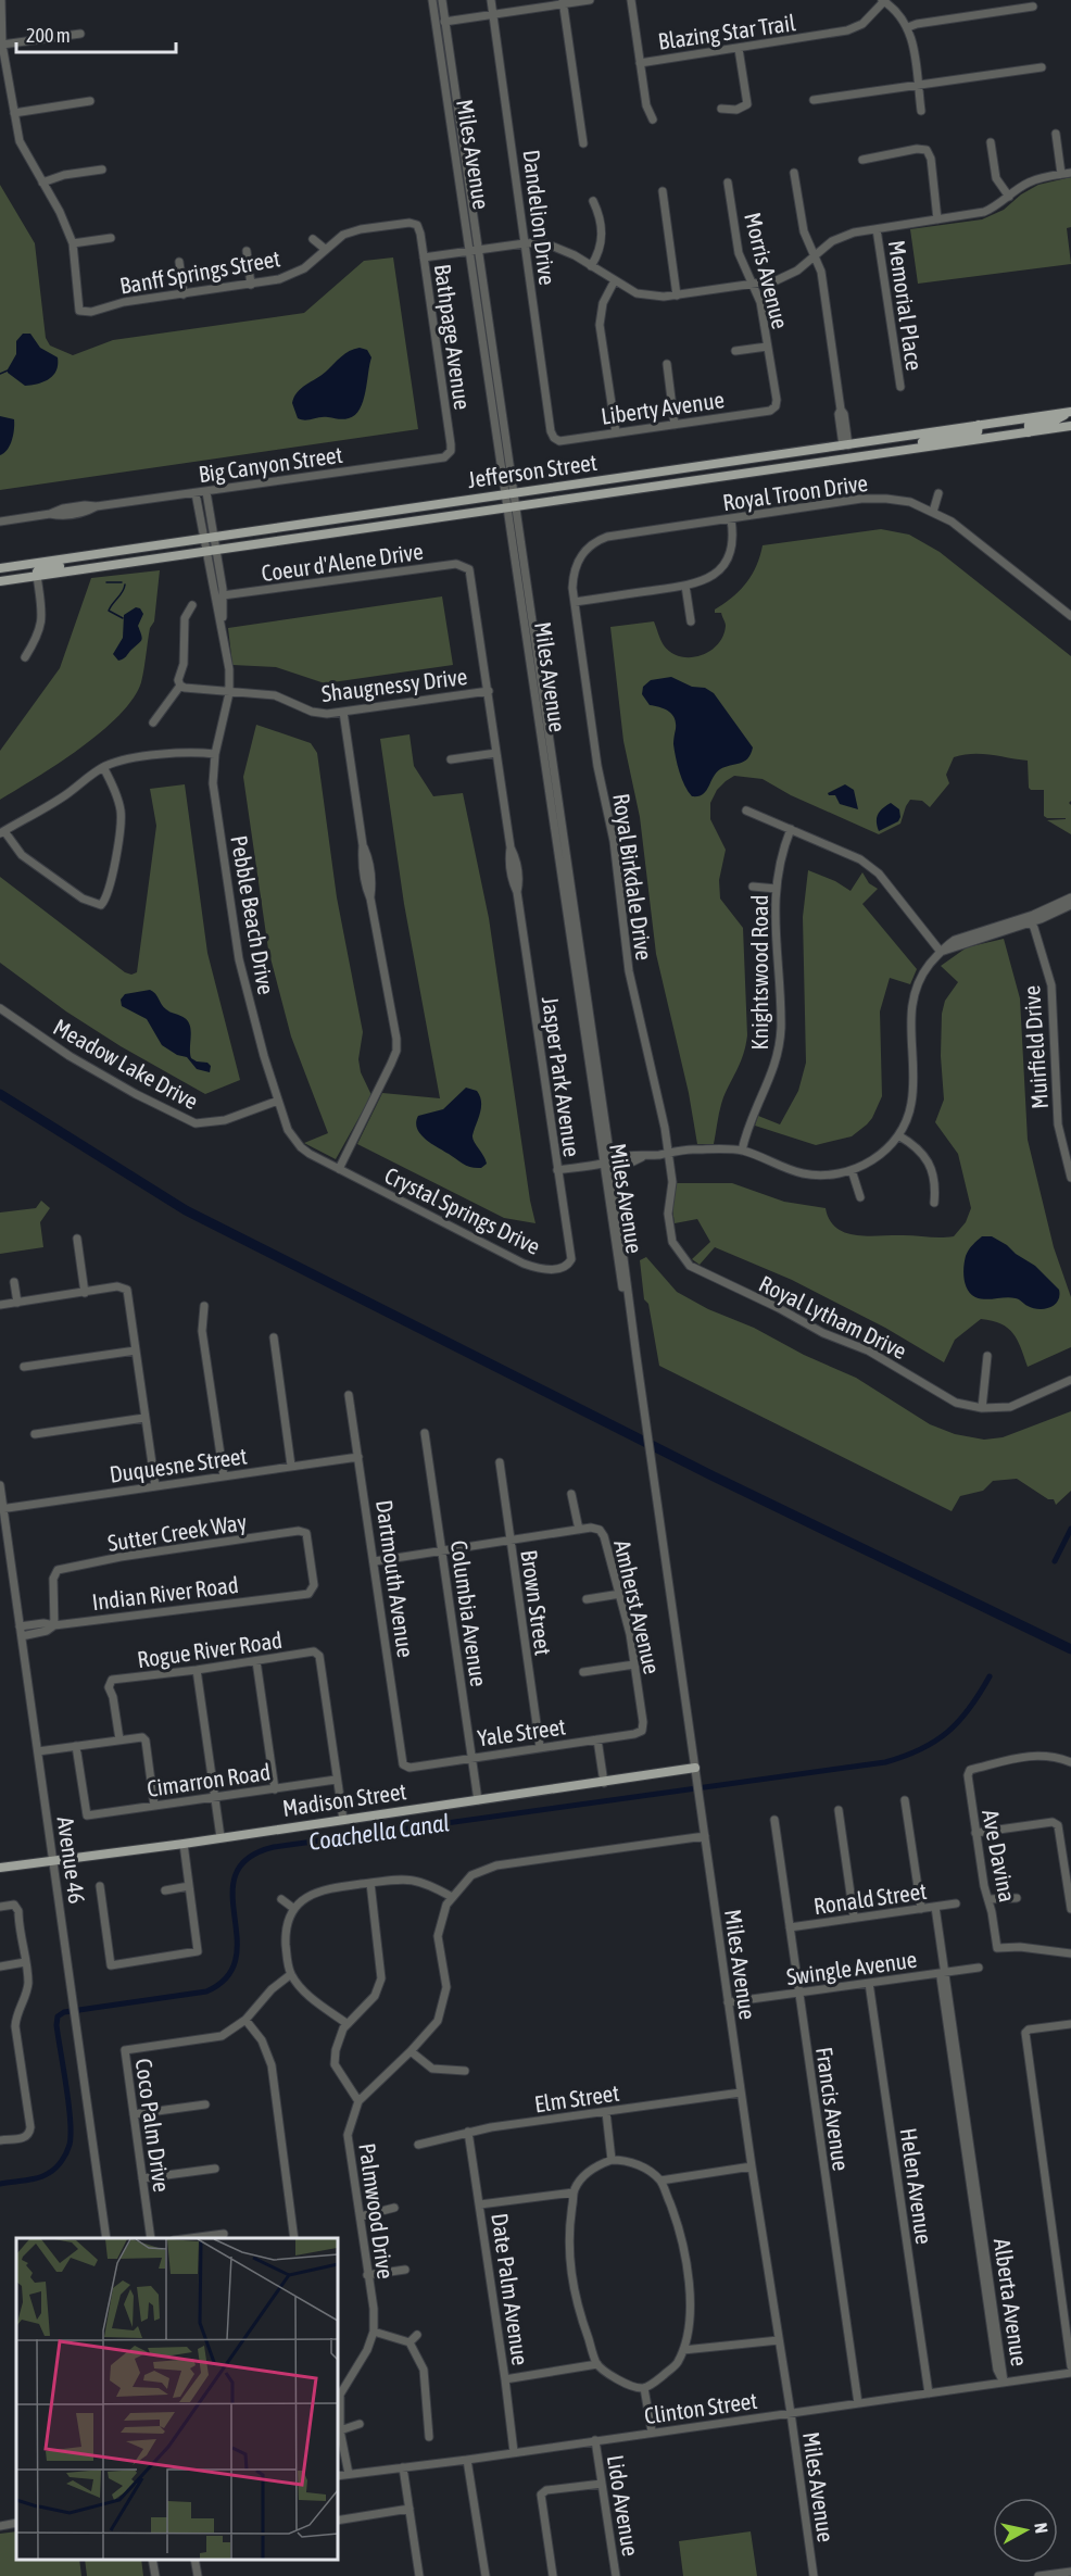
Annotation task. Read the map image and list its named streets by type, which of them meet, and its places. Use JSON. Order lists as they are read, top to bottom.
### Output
{
  "streets": {
    "main road": ["Jefferson Street", "Madison Street"],
    "street": [
      "Blazing Star Trail",
      "Miles Avenue",
      "Dandelion Drive",
      "Morris Avenue",
      "Banff Springs Street",
      "Memorial Place",
      "Bathpage Avenue",
      "Liberty Avenue",
      "Big Canyon Street",
      "Royal Troon Drive",
      "Coeur d'Alene Drive",
      "Shaugnessy Drive",
      "Royal Birkdale Drive",
      "Pebble Beach Drive",
      "Knightswood Road",
      "Muirfield Drive",
      "Meadow Lake Drive",
      "Jasper Park Avenue",
      "Crystal Springs Drive",
      "Royal Lytham Drive",
      "Duquesne Street",
      "Sutter Creek Way",
      "Dartmouth Avenue",
      "Indian River Road",
      "Brown Street",
      "Amherst Avenue",
      "Columbia Avenue",
      "Rogue River Road",
      "Yale Street",
      "Cimarron Road",
      "Ave Davina",
      "Avenue 46",
      "Ronald Street",
      "Swingle Avenue",
      "Elm Street",
      "Francis Avenue",
      "Coco Palm Drive",
      "Helen Avenue",
      "Palmwood Drive",
      "Date Palm Avenue",
      "Alberta Avenue",
      "Clinton Street",
      "Lido Avenue"
    ]
  },
  "crossings": [
    ["Miles Avenue", "Jefferson Street"],
    ["Miles Avenue", "Madison Street"],
    ["Miles Avenue", "Swingle Avenue"],
    ["Miles Avenue", "Elm Street"],
    ["Miles Avenue", "Palmwood Drive"],
    ["Miles Avenue", "Clinton Street"],
    ["Dandelion Drive", "Liberty Avenue"],
    ["Morris Avenue", "Liberty Avenue"],
    ["Banff Springs Street", "Bathpage Avenue"],
    ["Bathpage Avenue", "Big Canyon Street"],
    ["Royal Troon Drive", "Royal Birkdale Drive"],
    ["Coeur d'Alene Drive", "Jasper Park Avenue"],
    ["Shaugnessy Drive", "Pebble Beach Drive"],
    ["Shaugnessy Drive", "Jasper Park Avenue"],
    ["Royal Birkdale Drive", "Royal Lytham Drive"],
    ["Pebble Beach Drive", "Meadow Lake Drive"],
    ["Pebble Beach Drive", "Crystal Springs Drive"],
    ["Jasper Park Avenue", "Crystal Springs Drive"],
    ["Duquesne Street", "Dartmouth Avenue"],
    ["Duquesne Street", "Avenue 46"],
    ["Sutter Creek Way", "Indian River Road"],
    ["Dartmouth Avenue", "Yale Street"],
    ["Indian River Road", "Avenue 46"],
    ["Brown Street", "Yale Street"],
    ["Amherst Avenue", "Yale Street"],
    ["Columbia Avenue", "Yale Street"],
    ["Columbia Avenue", "Madison Street"],
    ["Rogue River Road", "Cimarron Road"],
    ["Madison Street", "Avenue 46"],
    ["Ronald Street", "Francis Avenue"],
    ["Ronald Street", "Alberta Avenue"],
    ["Swingle Avenue", "Francis Avenue"],
    ["Swingle Avenue", "Helen Avenue"],
    ["Swingle Avenue", "Alberta Avenue"],
    ["Elm Street", "Date Palm Avenue"],
    ["Francis Avenue", "Clinton Street"],
    ["Helen Avenue", "Clinton Street"],
    ["Palmwood Drive", "Clinton Street"],
    ["Date Palm Avenue", "Clinton Street"],
    ["Alberta Avenue", "Clinton Street"],
    ["Clinton Street", "Lido Avenue"]
  ],
  "water": ["Coachella Canal"],
  "scale_bar": "200 m",
  "north": "right"
}
